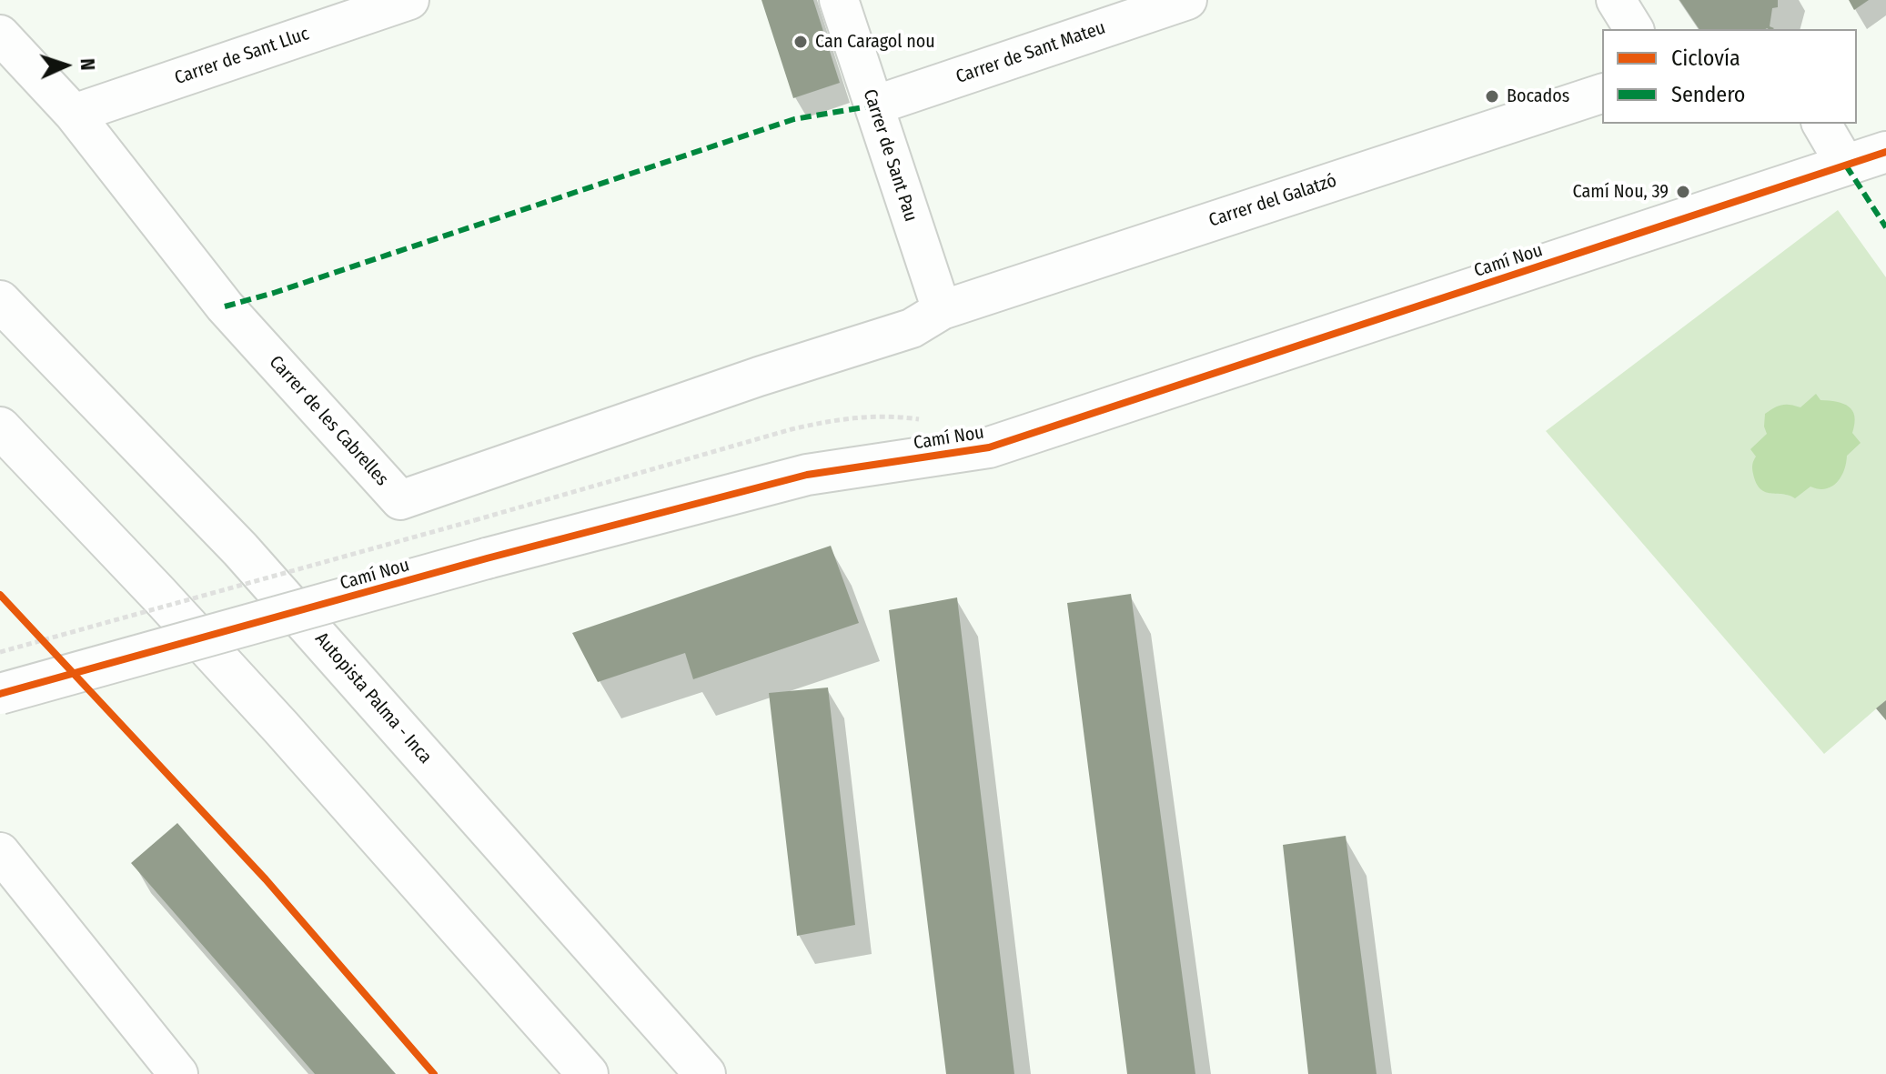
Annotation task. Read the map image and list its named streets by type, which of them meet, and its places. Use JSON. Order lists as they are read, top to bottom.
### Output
{
  "streets": {
    "main road": ["Camí Nou", "Autopista Palma - Inca"],
    "street": [
      "Carrer de Sant Mateu",
      "Carrer de Sant Lluc",
      "Carrer de Sant Pau",
      "Carrer del Galatzó",
      "Carrer de les Cabrelles"
    ]
  },
  "crossings": [
    ["Carrer de Sant Mateu", "Carrer de Sant Pau"],
    ["Carrer de Sant Lluc", "Carrer de les Cabrelles"],
    ["Carrer de Sant Pau", "Carrer del Galatzó"],
    ["Carrer de Sant Pau", "Carrer de les Cabrelles"],
    ["Carrer del Galatzó", "Carrer de les Cabrelles"]
  ],
  "places": ["Can Caragol nou", "Bocados", "Camí Nou, 39"],
  "legend": ["Ciclovía", "Sendero"],
  "north": "right"
}
